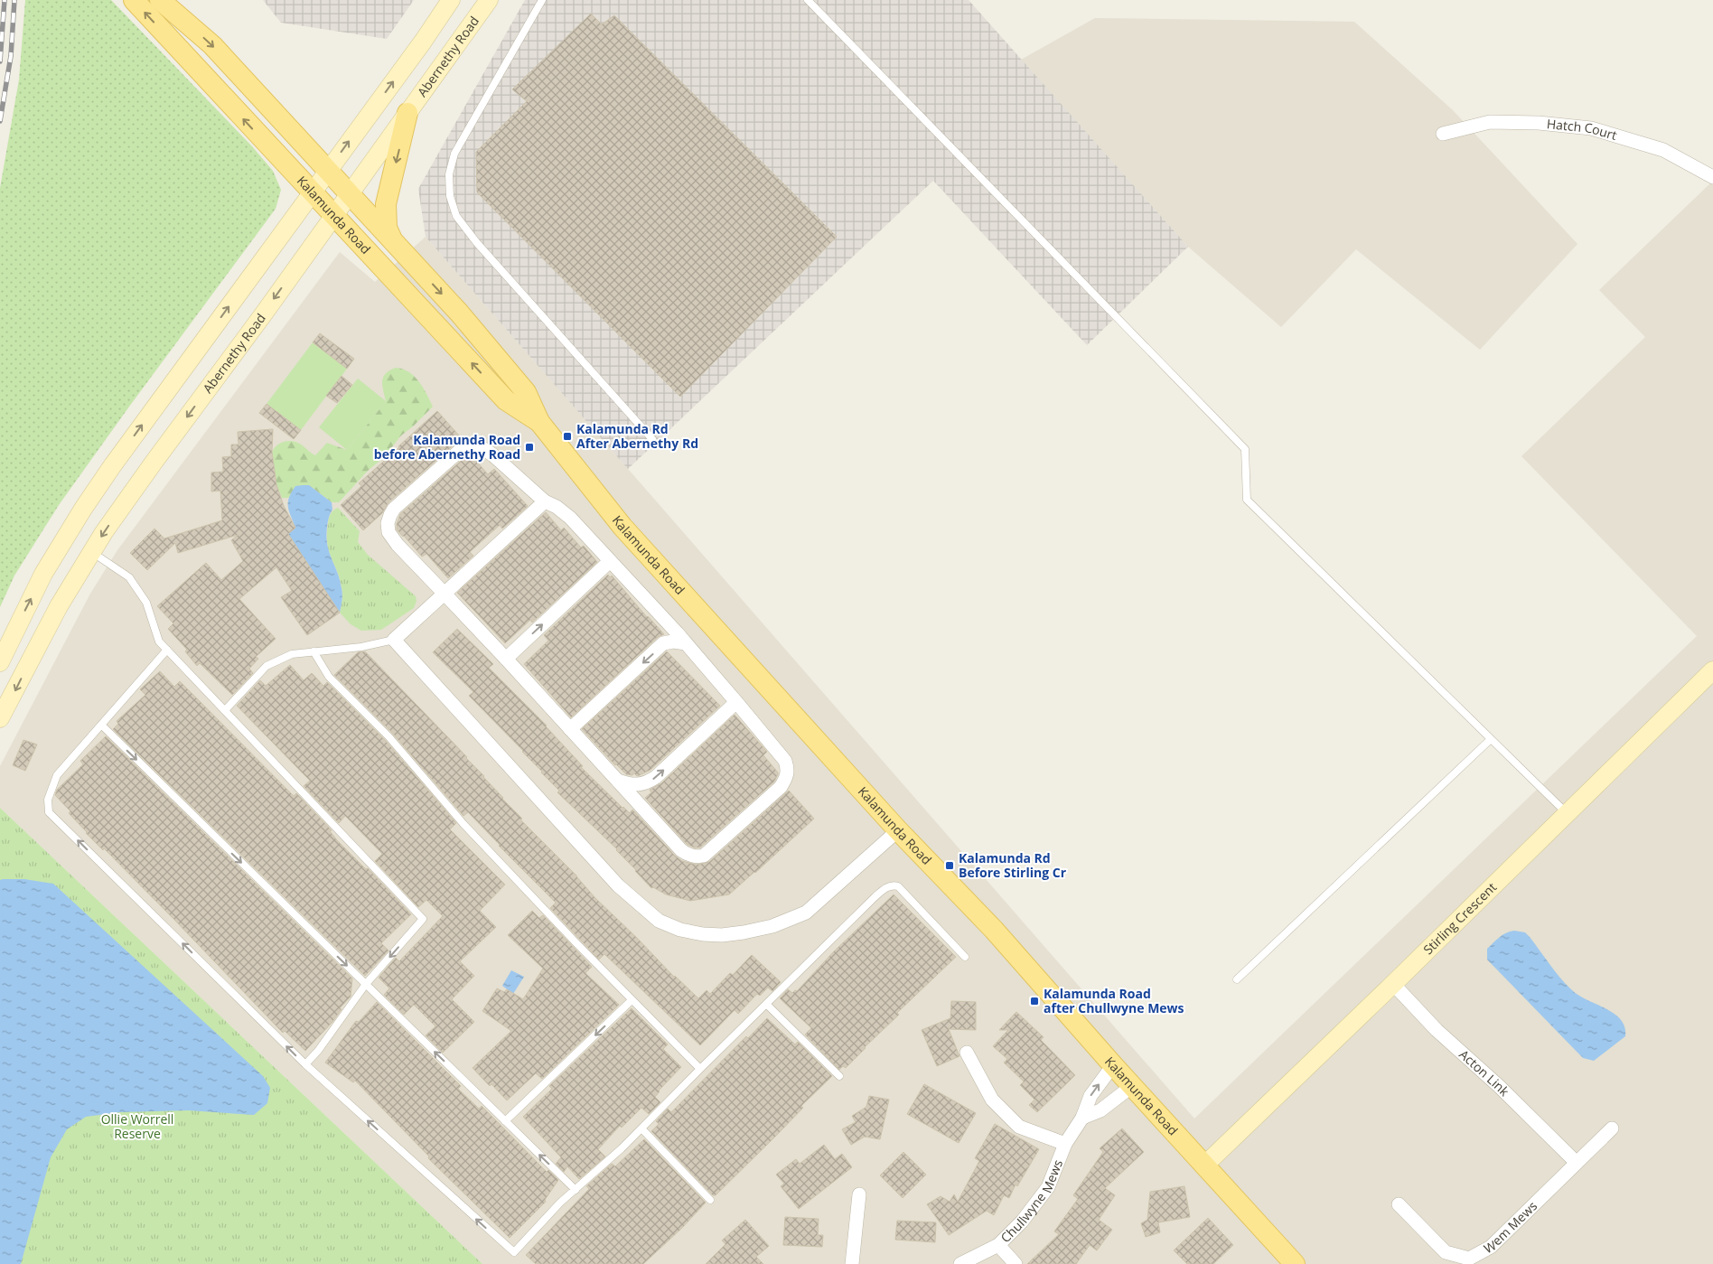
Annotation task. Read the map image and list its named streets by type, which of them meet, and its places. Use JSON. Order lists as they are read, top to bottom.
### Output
{
  "streets": {
    "main road": ["Abernethy Road", "Kalamunda Road", "Stirling Crescent"],
    "street": [
      "Hatch Court",
      "Acton Link",
      "Chullwyne Mews",
      "Wem Mews"
    ]
  },
  "crossings": [
    ["Abernethy Road", "Kalamunda Road"],
    ["Kalamunda Road", "Stirling Crescent"],
    ["Kalamunda Road", "Chullwyne Mews"],
    ["Stirling Crescent", "Acton Link"],
    ["Acton Link", "Wem Mews"]
  ],
  "parks": ["Ollie Worrell Reserve"],
  "places": {
    "transit": [
      "Kalamunda Rd After Abernethy Rd",
      "Kalamunda Road before Abernethy Road",
      "Kalamunda Rd Before Stirling Cr",
      "Kalamunda Road after Chullwyne Mews"
    ]
  }
}
